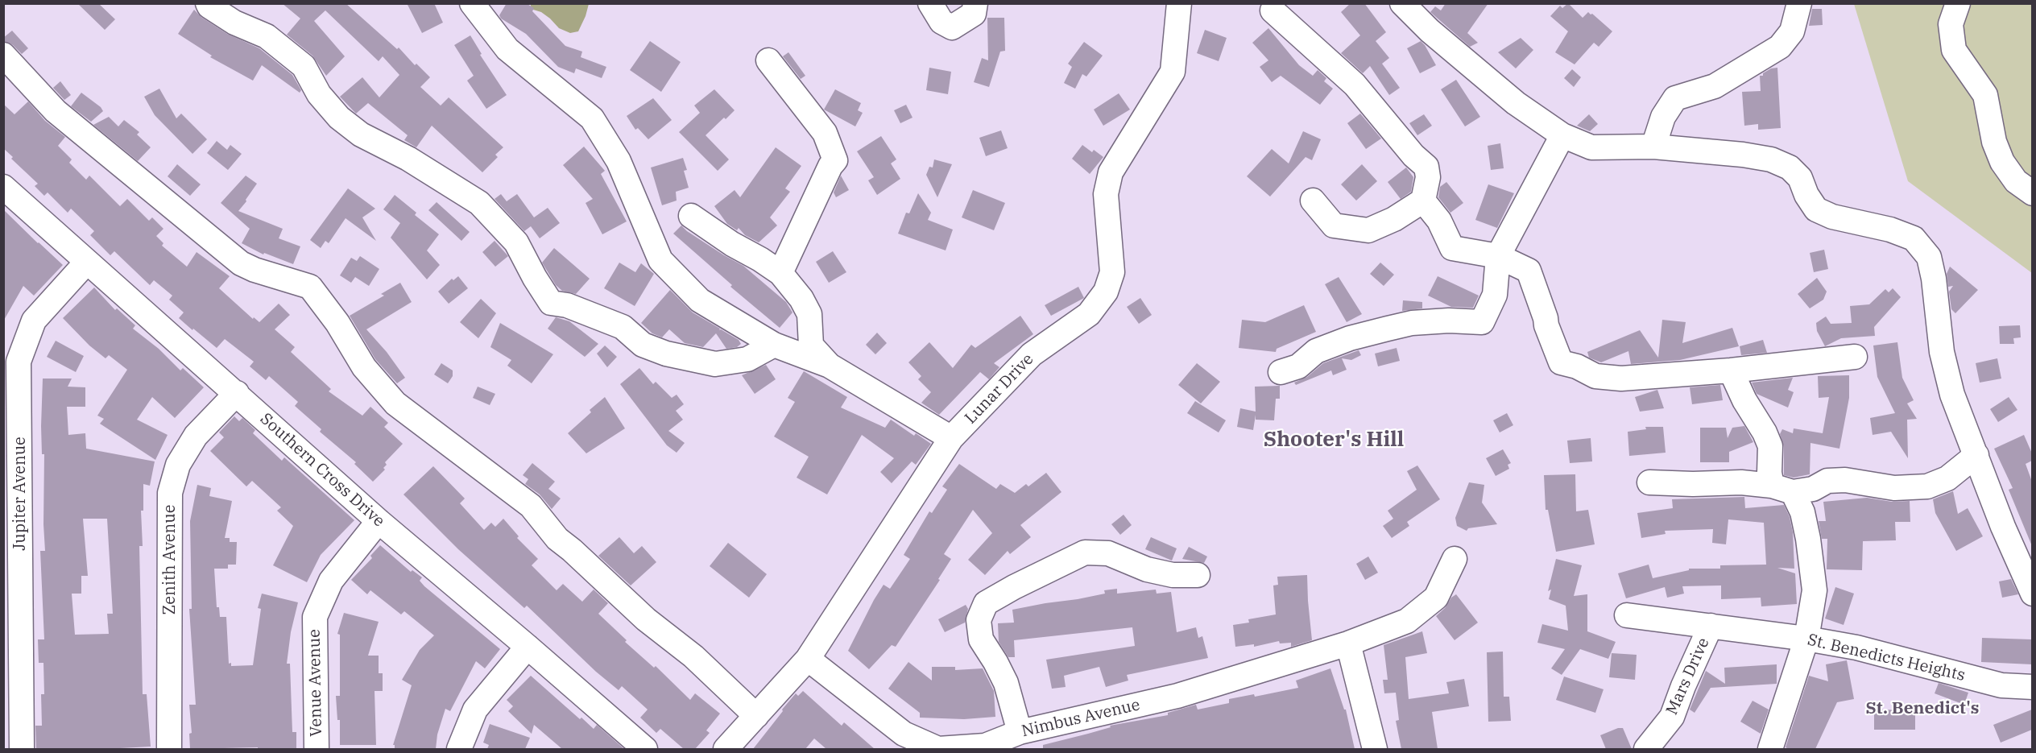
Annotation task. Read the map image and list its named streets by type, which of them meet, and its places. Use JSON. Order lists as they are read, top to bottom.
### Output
{
  "streets": {
    "street": [
      "Lunar Drive",
      "Southern Cross Drive",
      "Jupiter Avenue",
      "Zenith Avenue",
      "St. Benedicts Heights",
      "Mars Drive",
      "Venue Avenue",
      "Nimbus Avenue"
    ]
  },
  "crossings": [
    ["Lunar Drive", "Nimbus Avenue"],
    ["Southern Cross Drive", "Jupiter Avenue"],
    ["Southern Cross Drive", "Zenith Avenue"],
    ["Southern Cross Drive", "Venue Avenue"],
    ["St. Benedicts Heights", "Mars Drive"]
  ],
  "districts": ["Shooter's Hill", "St. Benedict's"]
}
